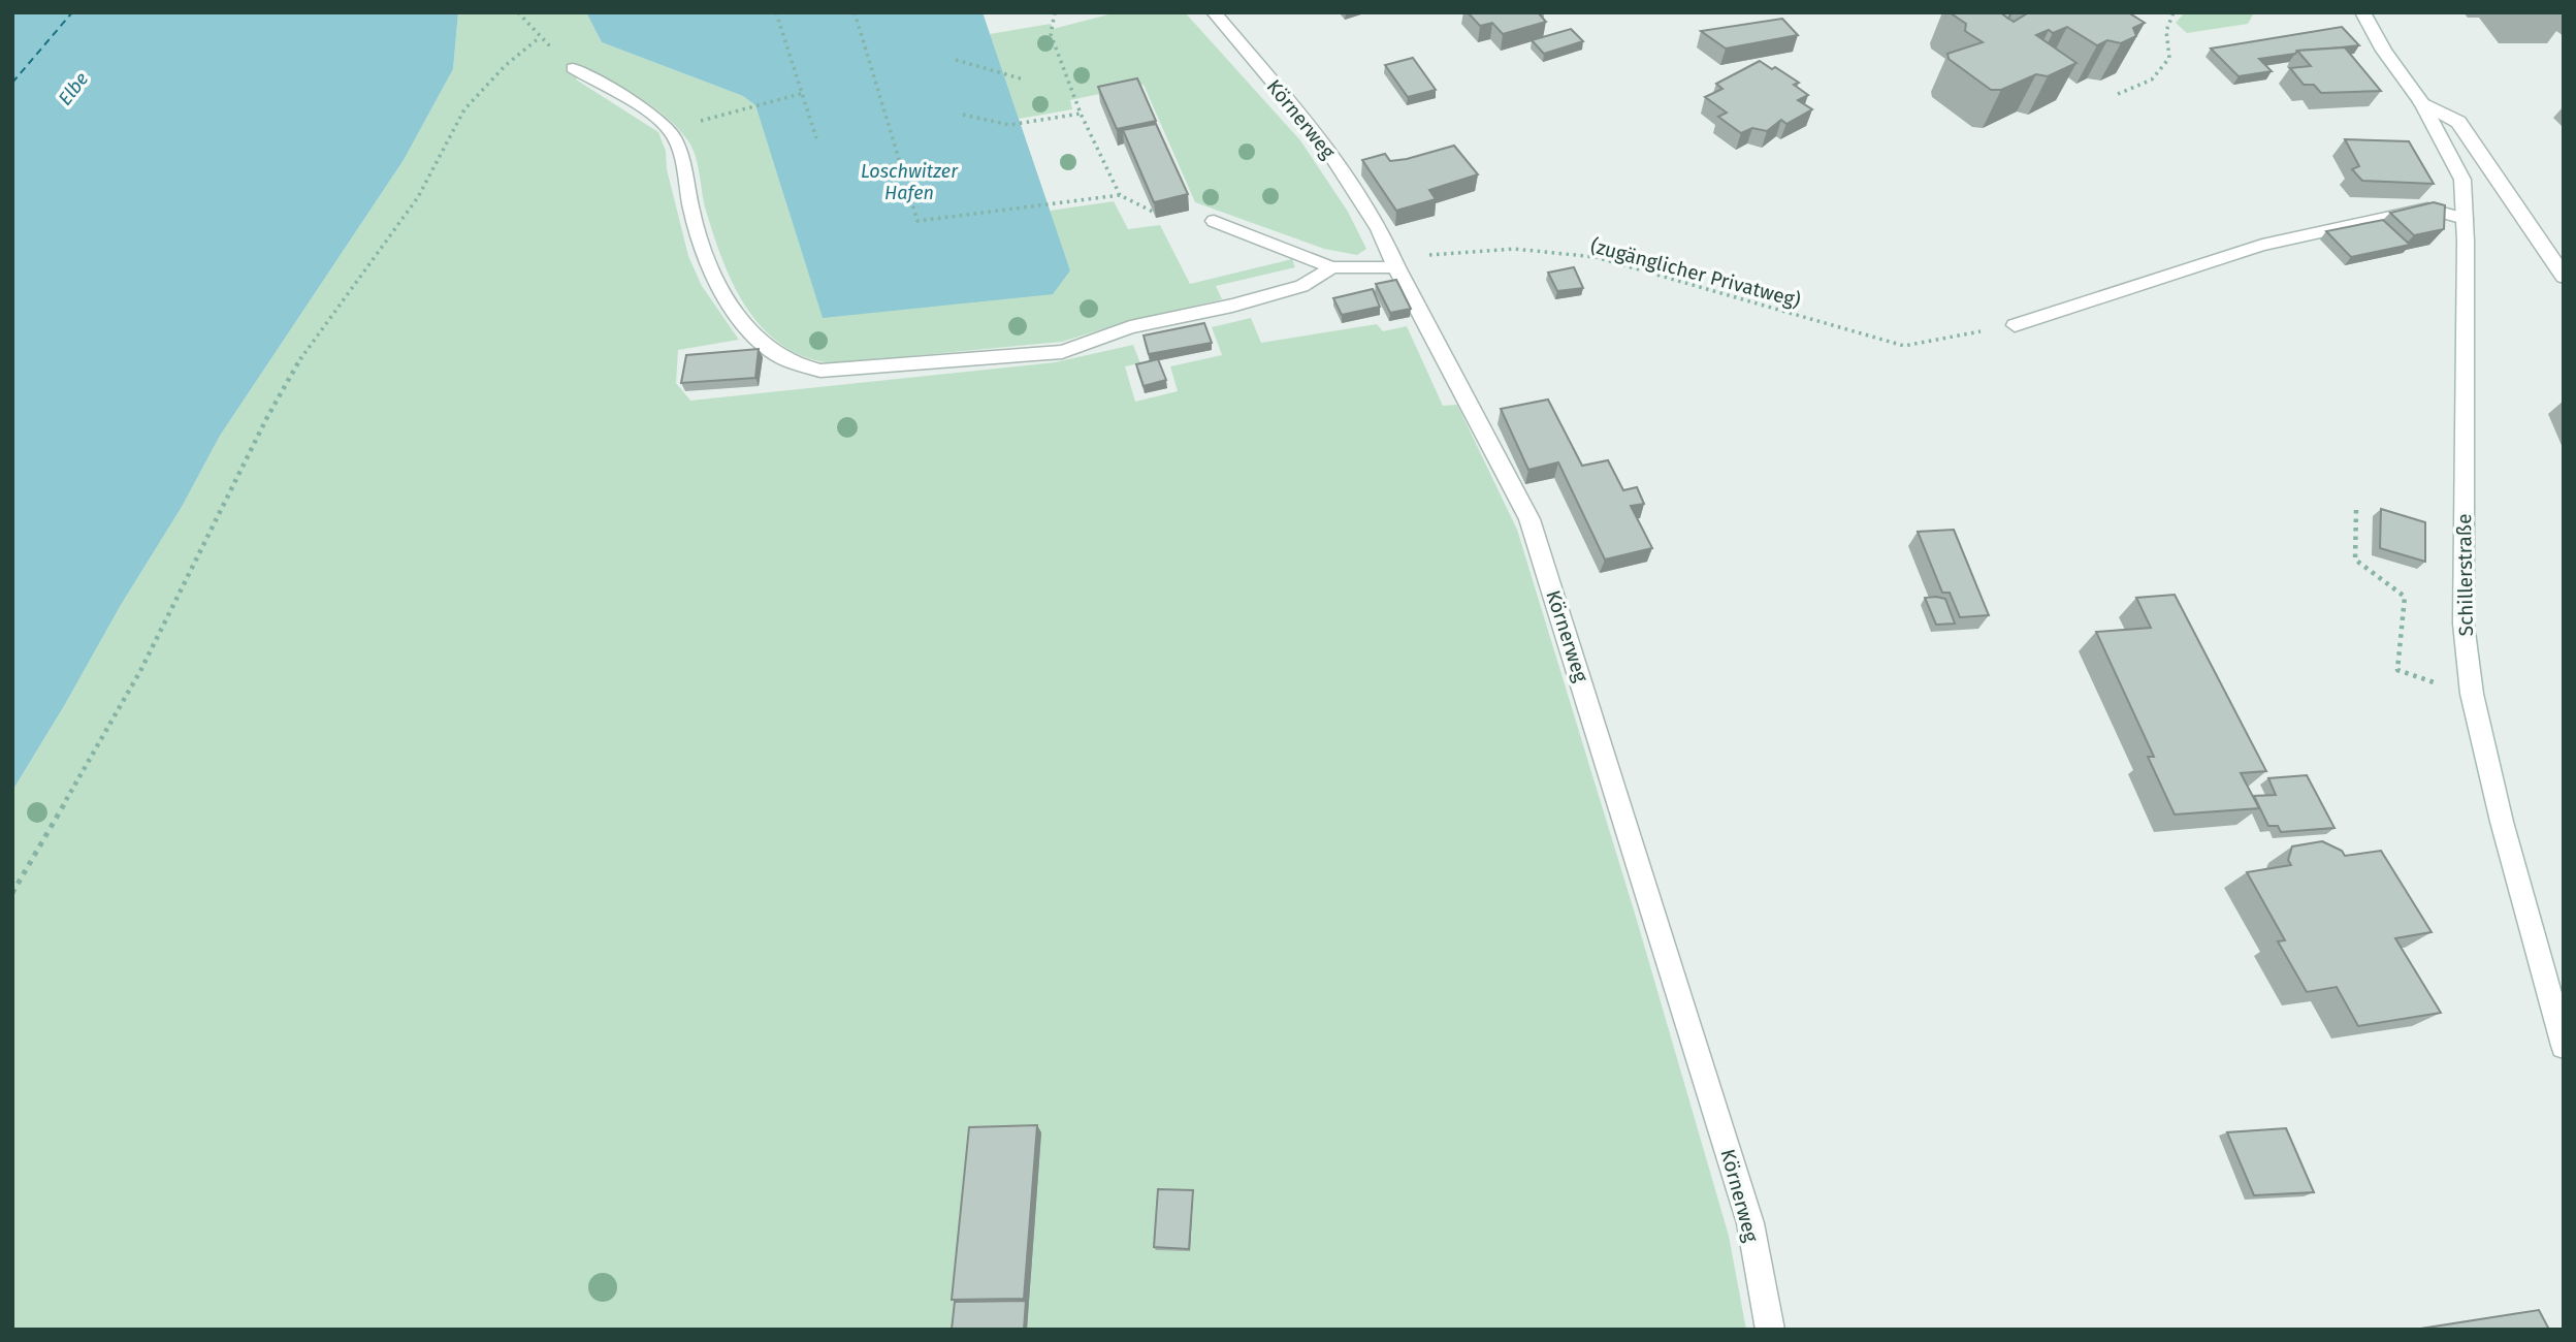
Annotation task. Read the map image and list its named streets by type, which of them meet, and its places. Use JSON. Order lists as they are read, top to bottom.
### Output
{
  "streets": {
    "street": ["Körnerweg", "Schillerstraße"],
    "path": ["(zugänglicher Privatweg)"]
  },
  "crossings": [
    ["Körnerweg", "(zugänglicher Privatweg)"]
  ],
  "water": ["Elbe", "Loschwitzer Hafen"]
}
